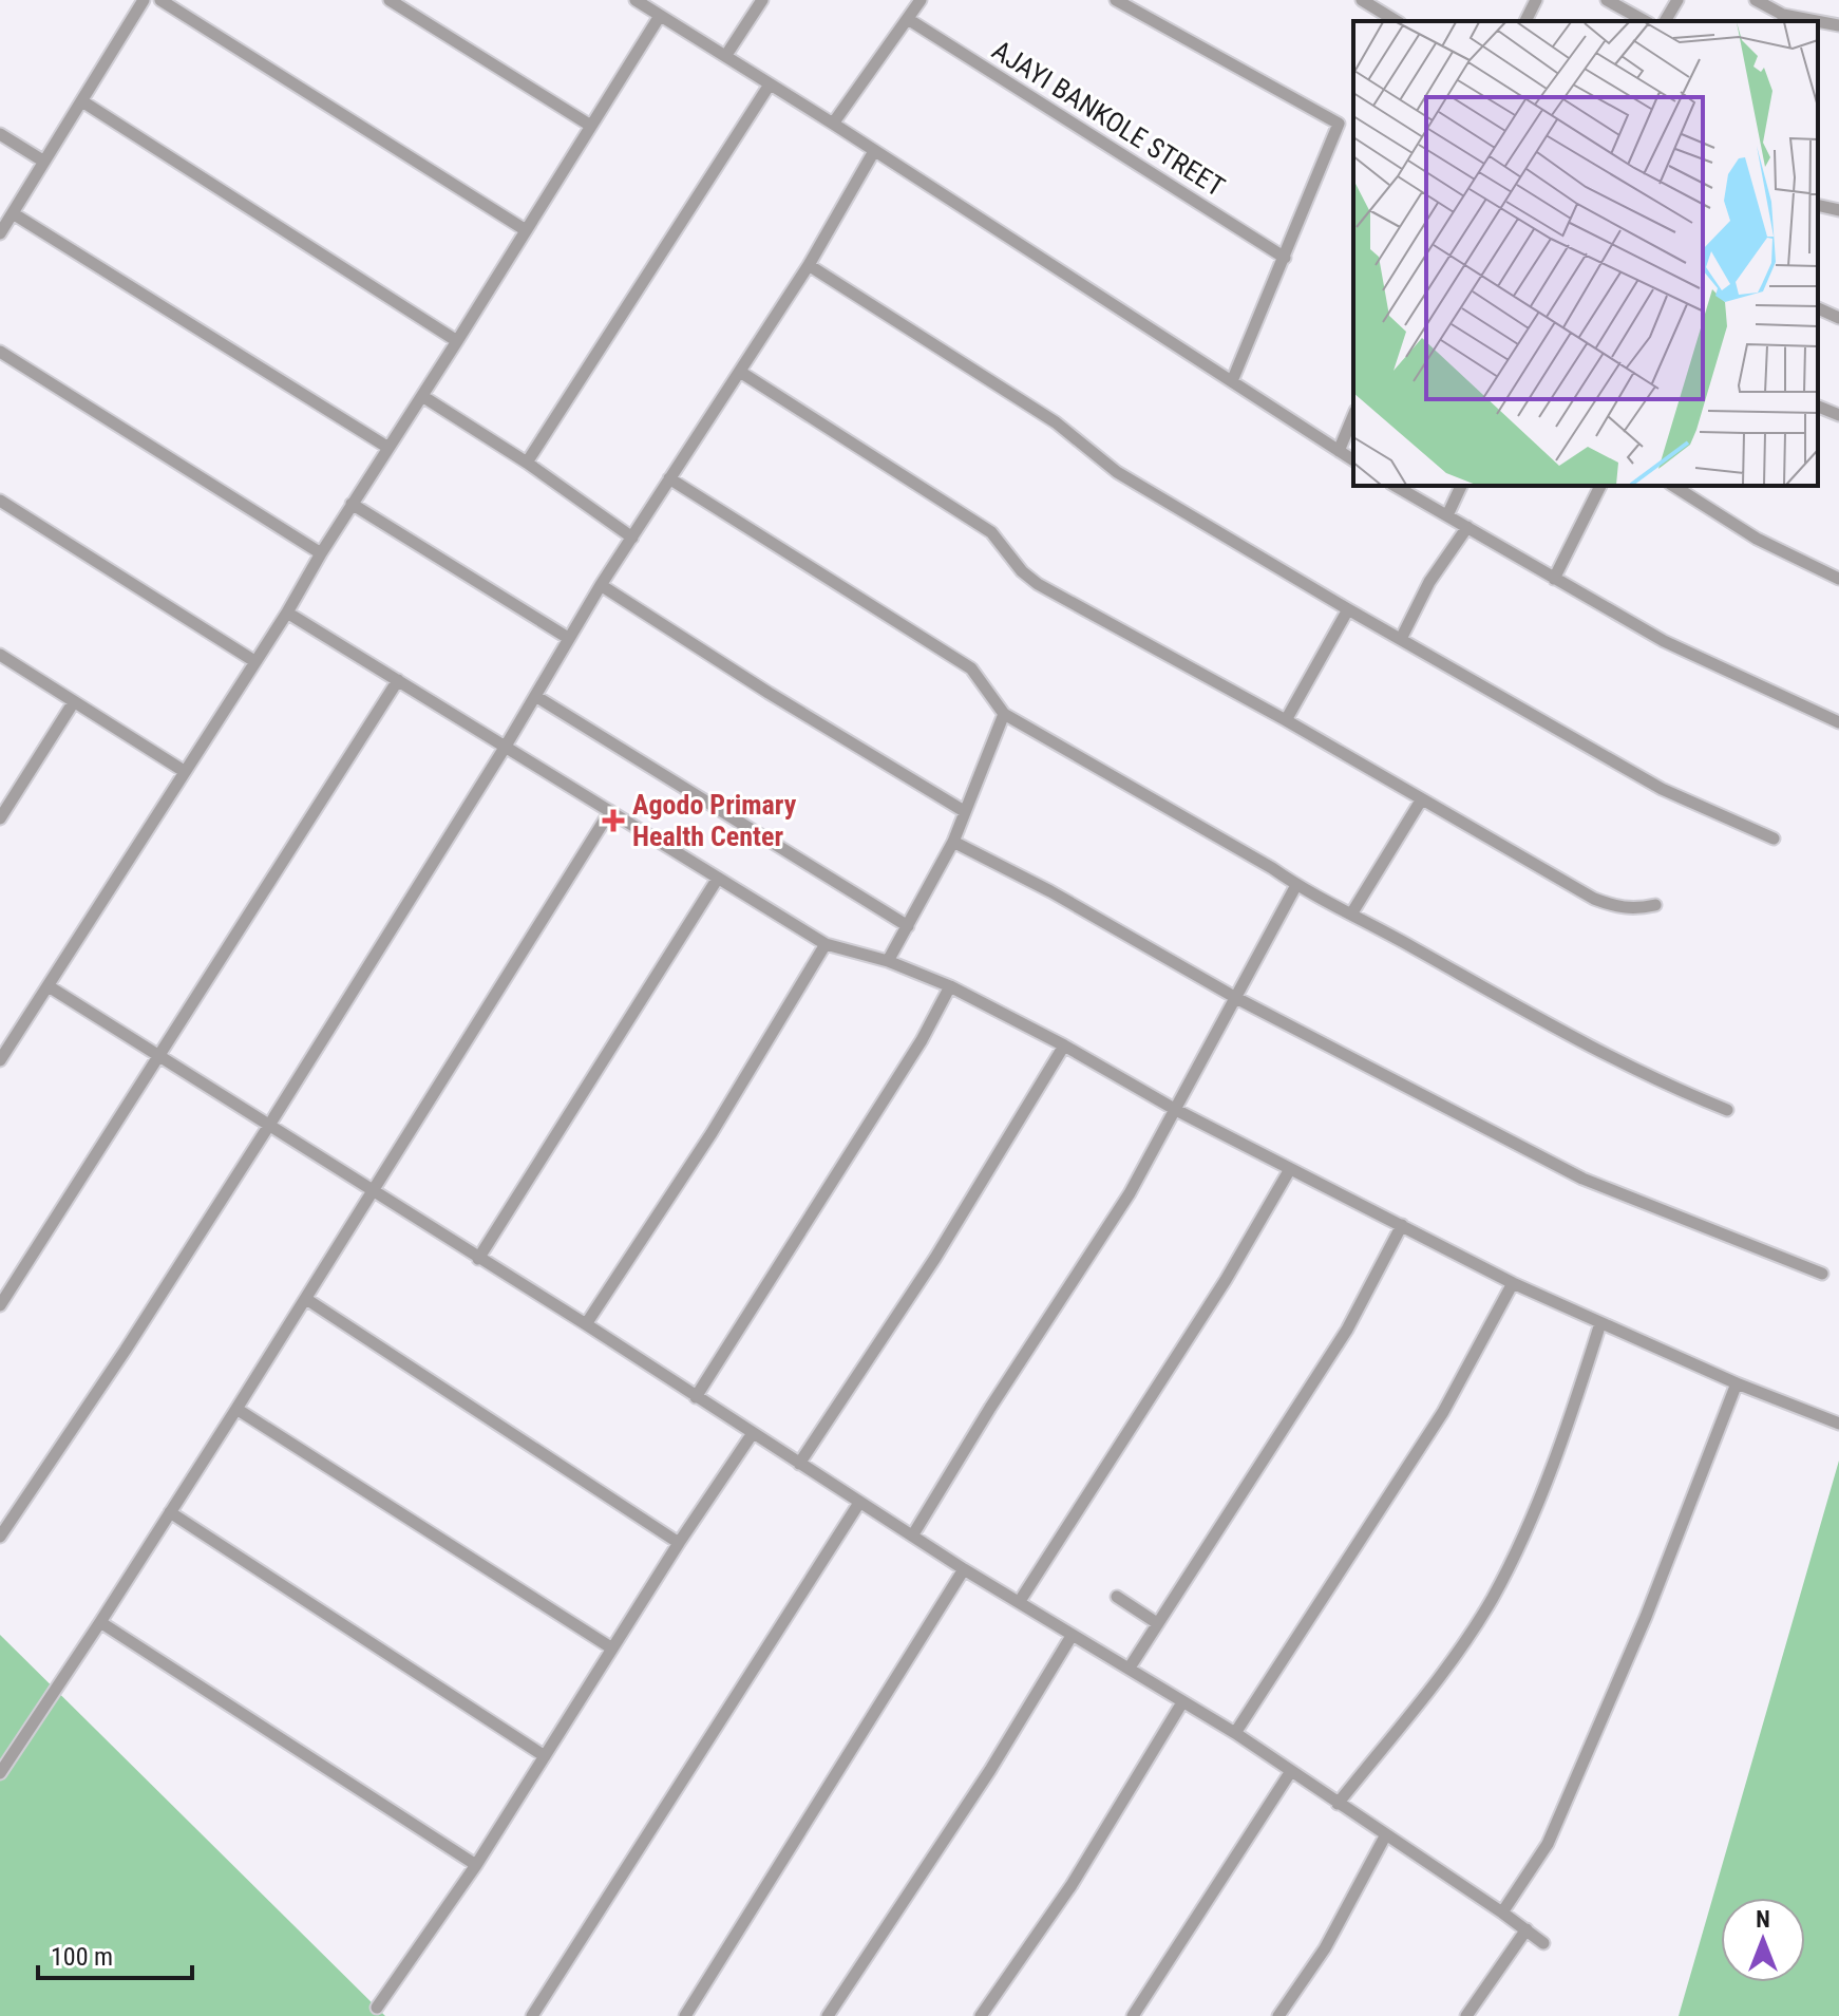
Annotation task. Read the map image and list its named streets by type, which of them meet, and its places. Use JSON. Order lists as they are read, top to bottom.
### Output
{
  "streets": {
    "street": ["AJAYI BANKOLE STREET"]
  },
  "places": {
    "health": ["Agodo Primary Health Center"]
  },
  "scale_bar": "100 m",
  "north": "top"
}
